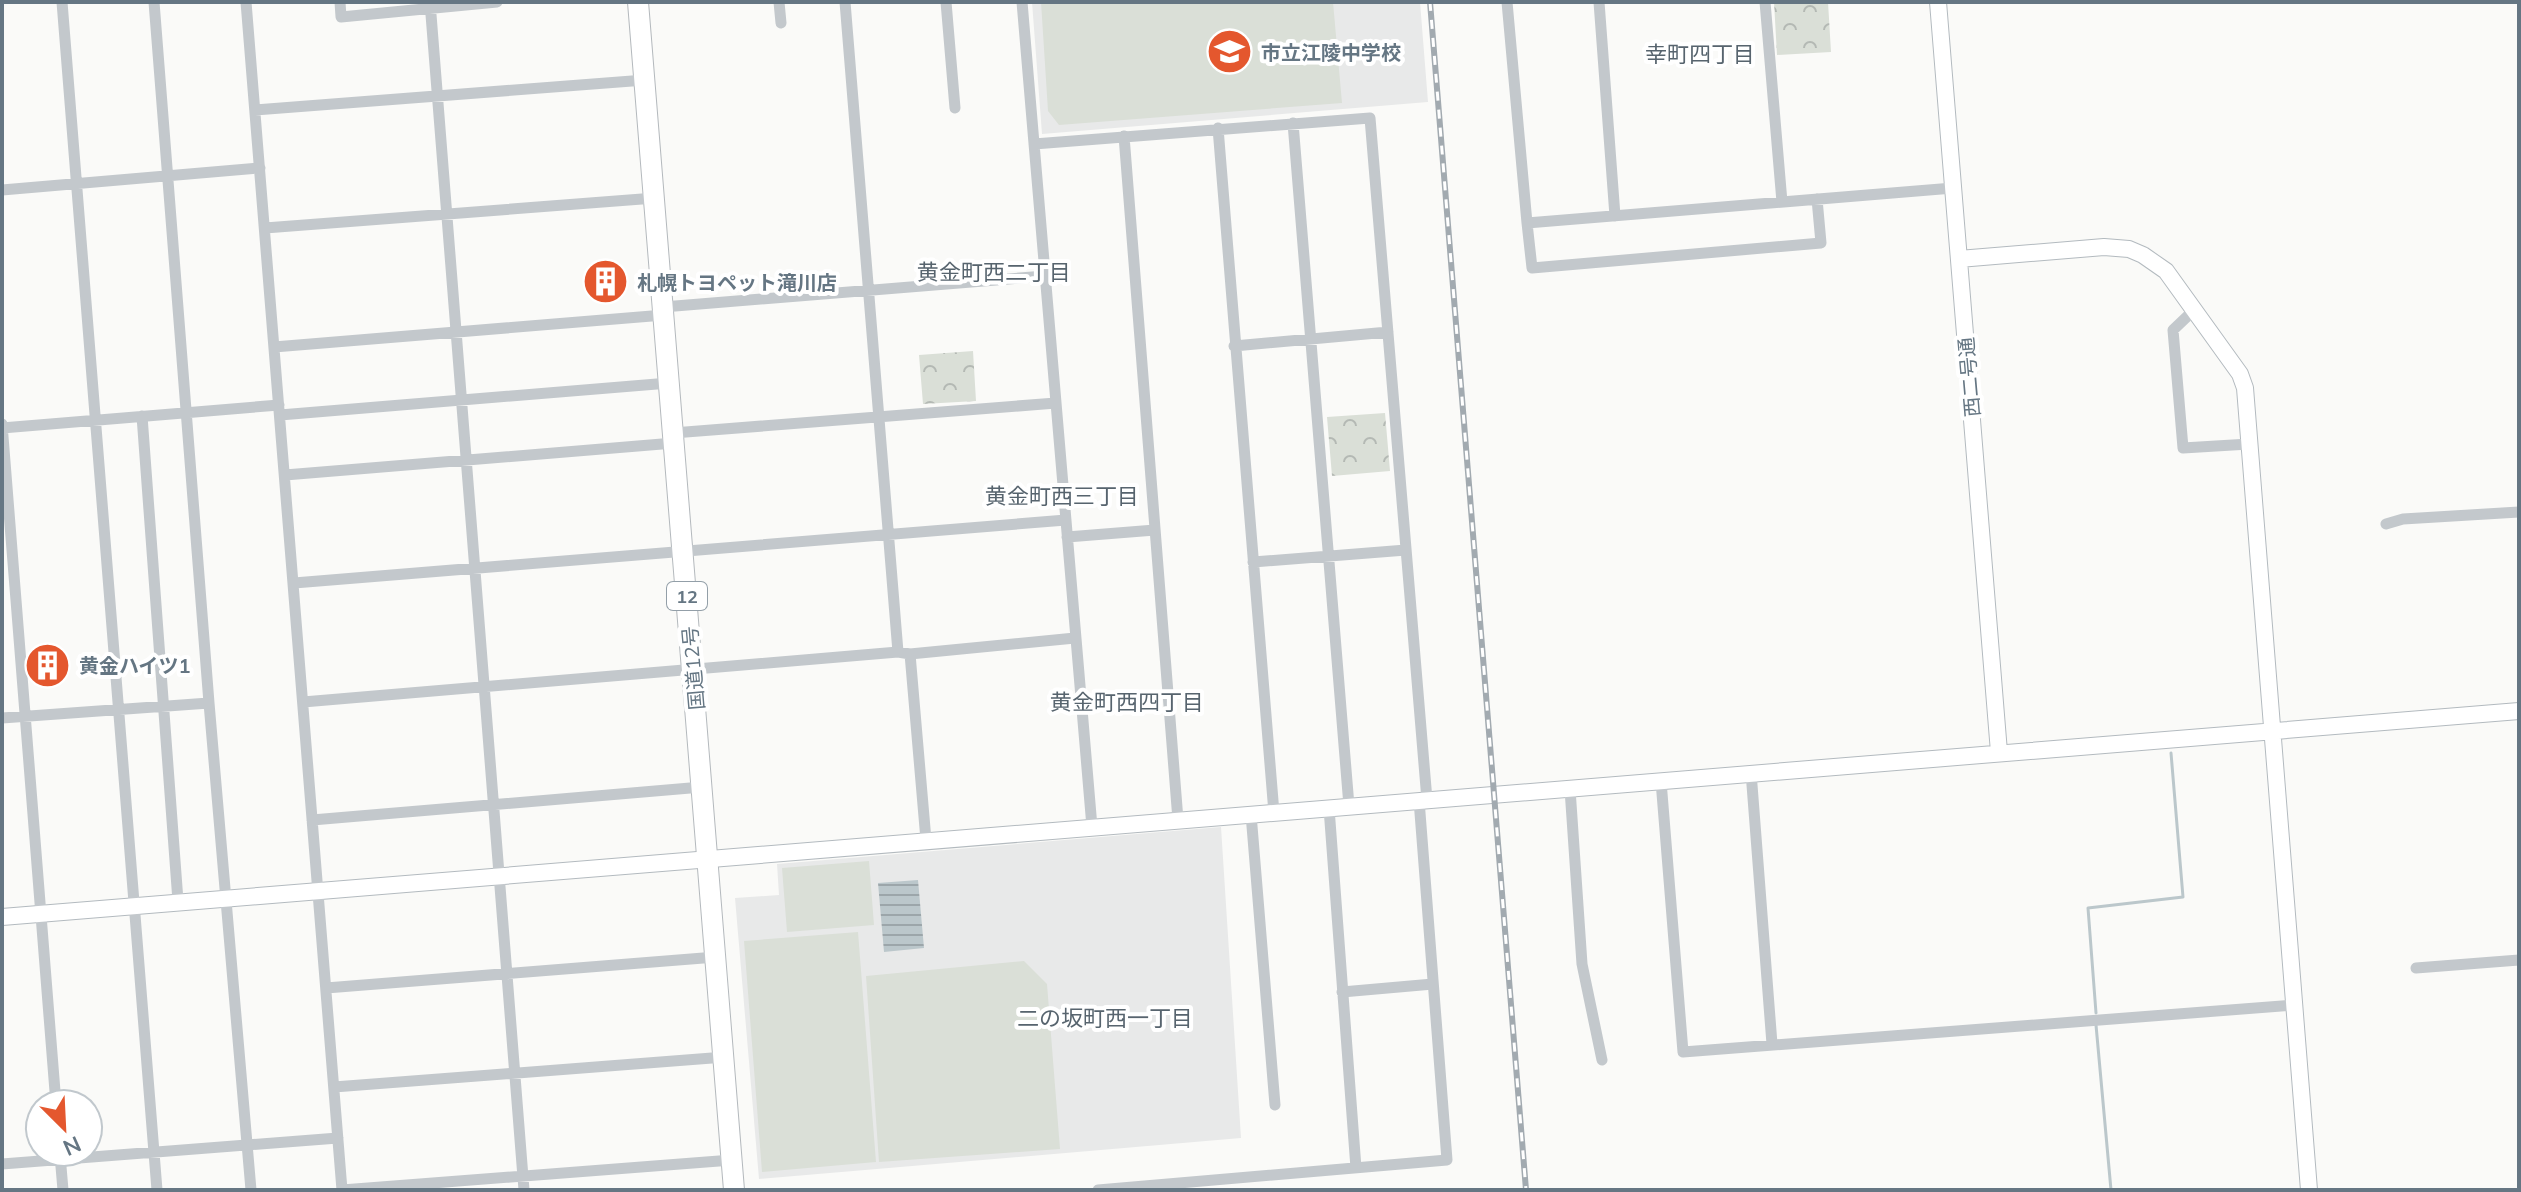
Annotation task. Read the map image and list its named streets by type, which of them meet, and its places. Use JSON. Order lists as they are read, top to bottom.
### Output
{
  "streets": {
    "highway": ["12", "国道12号"],
    "street": ["西二号通"]
  },
  "districts": [
    "幸町四丁目",
    "黄金町西二丁目",
    "黄金町西三丁目",
    "黄金町西四丁目",
    "二の坂町西一丁目"
  ],
  "places": {
    "school or university": ["市立江陵中学校"],
    "building": ["札幌トヨペット滝川店", "黄金ハイツ1"]
  },
  "north": "bottom right"
}
